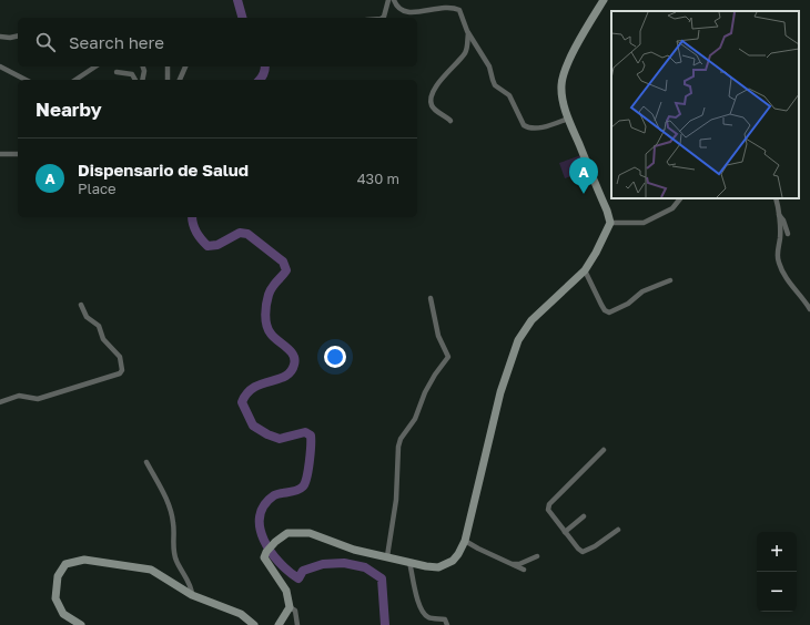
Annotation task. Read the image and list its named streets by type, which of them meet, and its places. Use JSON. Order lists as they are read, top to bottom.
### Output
{
  "page": {
    "search": "Search here",
    "heading": "Nearby",
    "list": [
      {
        "mark": "A",
        "name": "Dispensario de Salud",
        "note": "Place",
        "value": "430 m"
      }
    ],
    "pins": "A",
    "map_buttons": ["+", "−"]
  }
}
